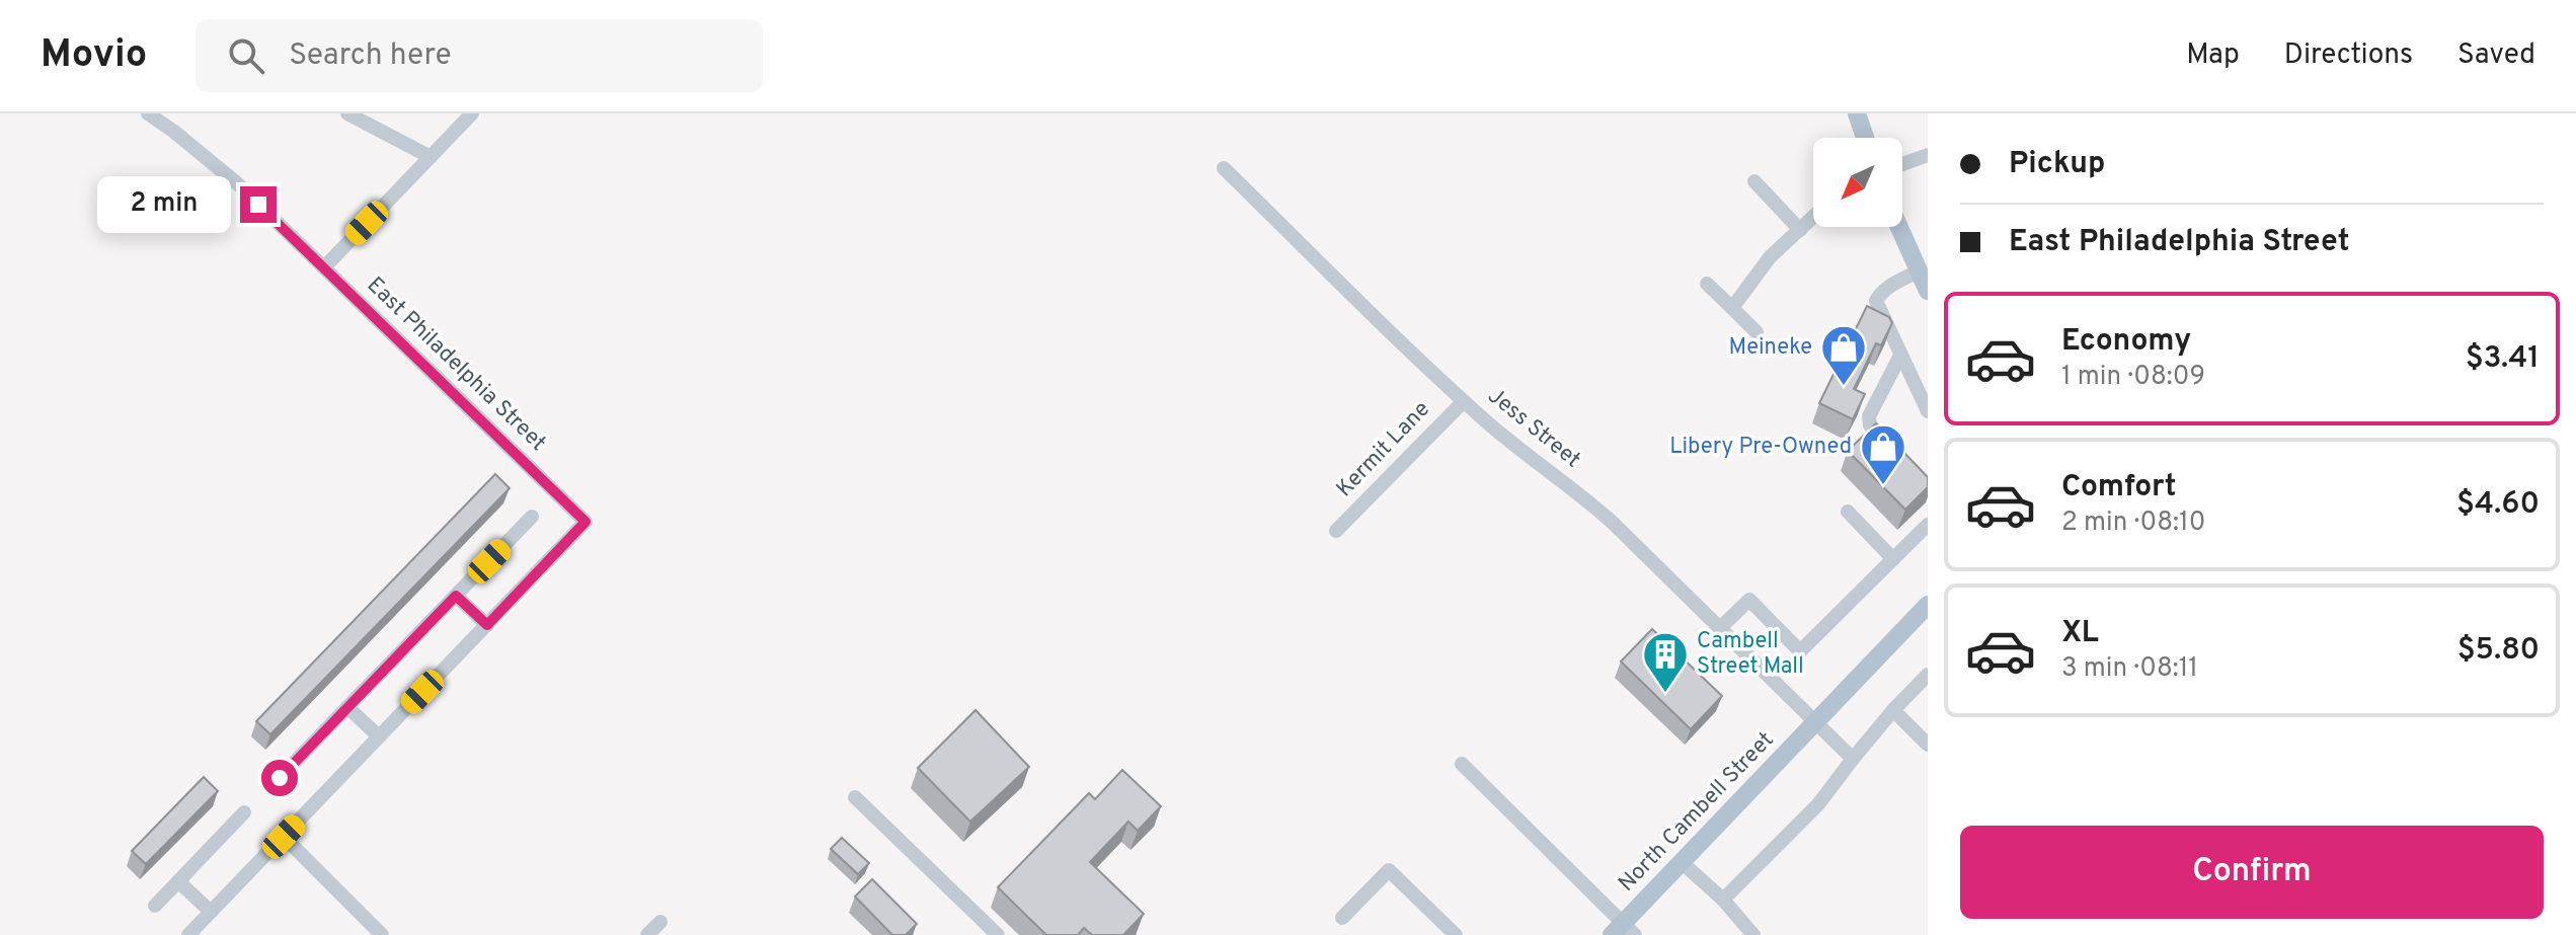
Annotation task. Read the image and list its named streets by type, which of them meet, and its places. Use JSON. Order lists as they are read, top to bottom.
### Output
{
  "streets": {
    "main road": ["North Cambell Street"],
    "street": ["East Philadelphia Street", "Jess Street", "Kermit Lane"]
  },
  "crossings": [
    ["Jess Street", "Kermit Lane"],
    ["Jess Street", "North Cambell Street"]
  ],
  "places": {
    "shop": ["Meineke", "Libery Pre-Owned"],
    "building": ["Cambell Street Mall"]
  },
  "north": "bottom left",
  "page": {
    "header": "Movio",
    "search": "Search here",
    "nav": ["Map", "Directions", "Saved"],
    "banner": ["Pickup", "East Philadelphia Street"],
    "bubble": "2 min",
    "list": [
      {
        "name": "Economy",
        "note": "1 min · 08:09",
        "value": "$3.41"
      },
      {
        "name": "Comfort",
        "note": "2 min · 08:10",
        "value": "$4.60"
      },
      {
        "name": "XL",
        "note": "3 min · 08:11",
        "value": "$5.80"
      }
    ],
    "buttons": "Confirm"
  }
}
